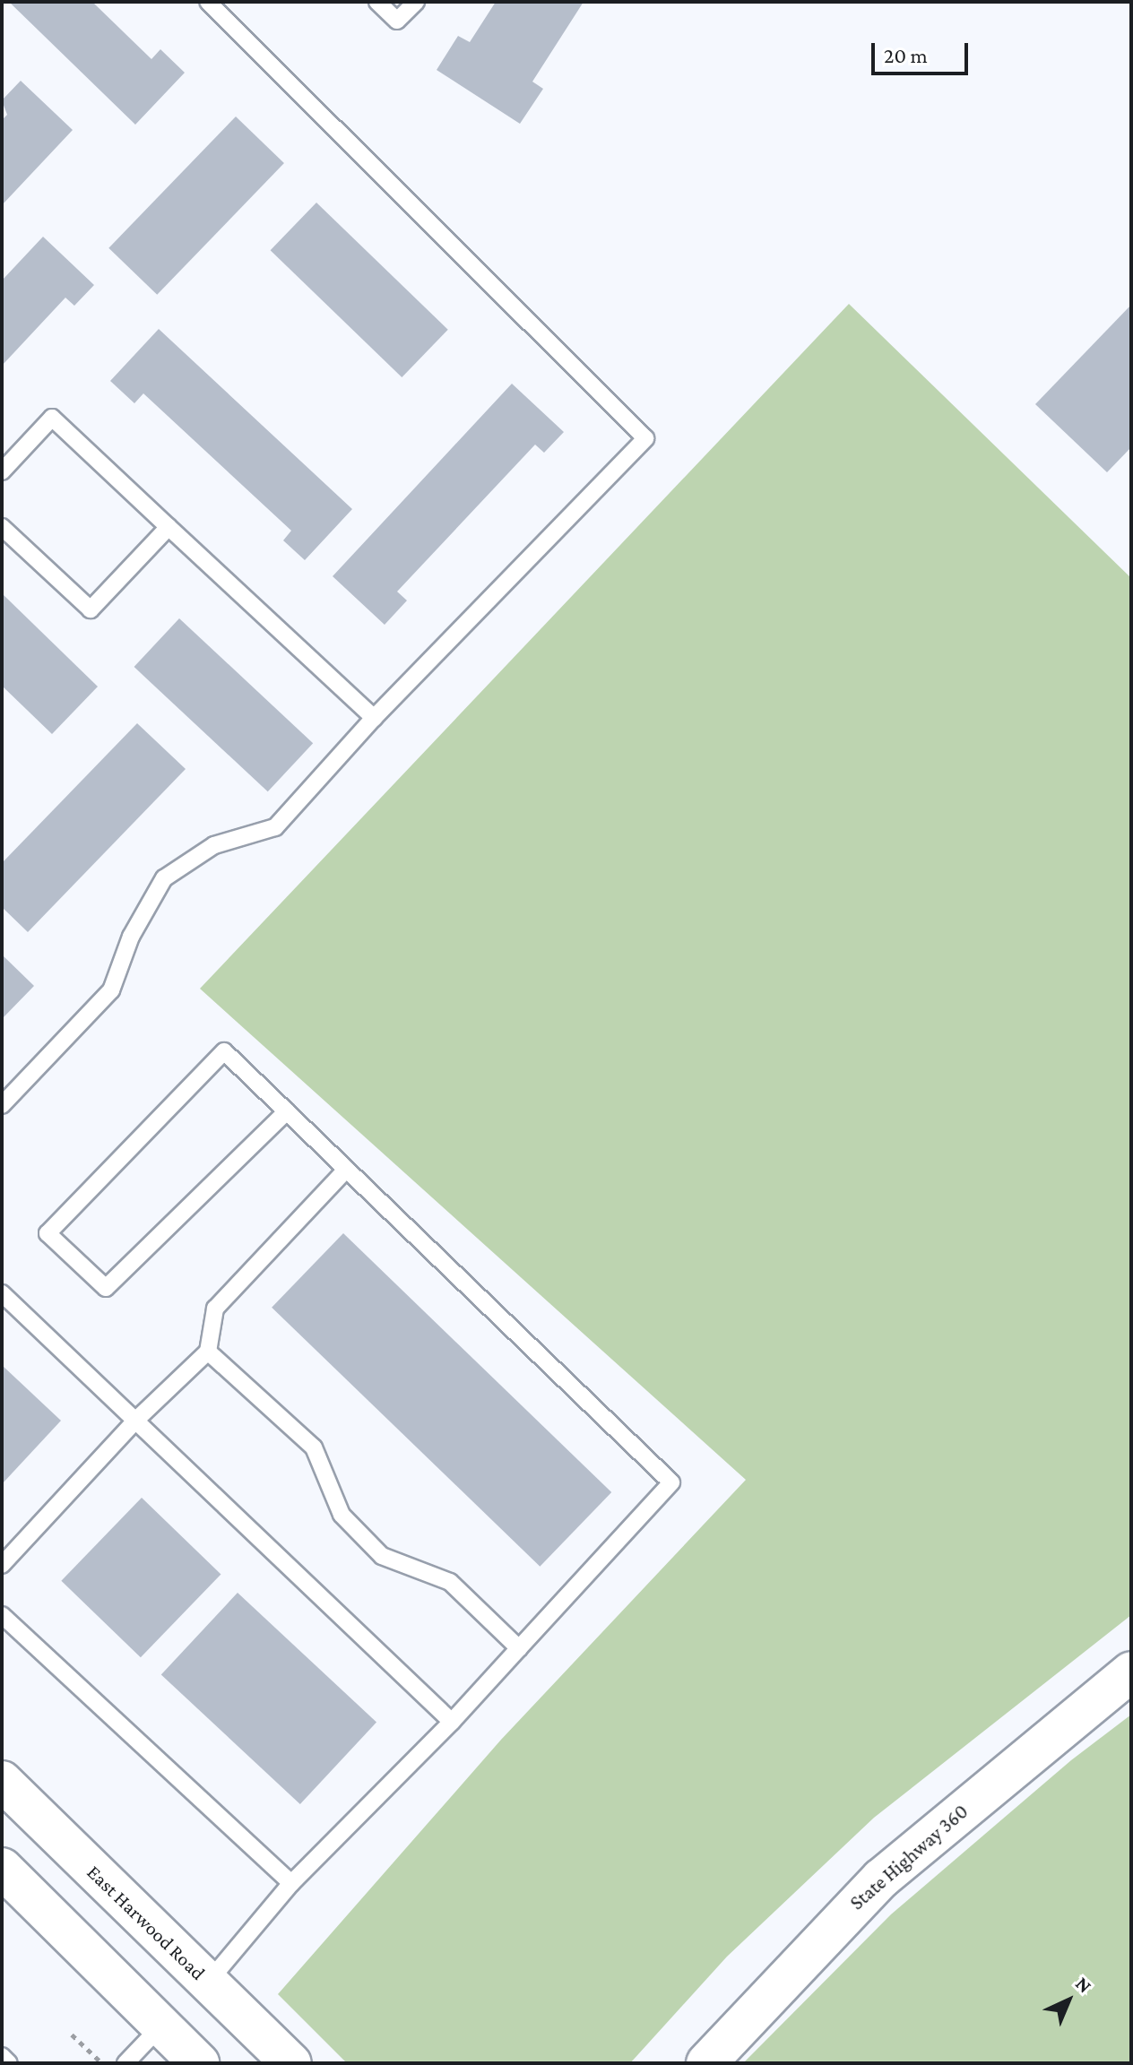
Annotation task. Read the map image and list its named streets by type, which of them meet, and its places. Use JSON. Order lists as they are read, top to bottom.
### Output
{
  "streets": {
    "main road": ["State Highway 360", "East Harwood Road"]
  },
  "scale_bar": "20 m",
  "north": "top right"
}
